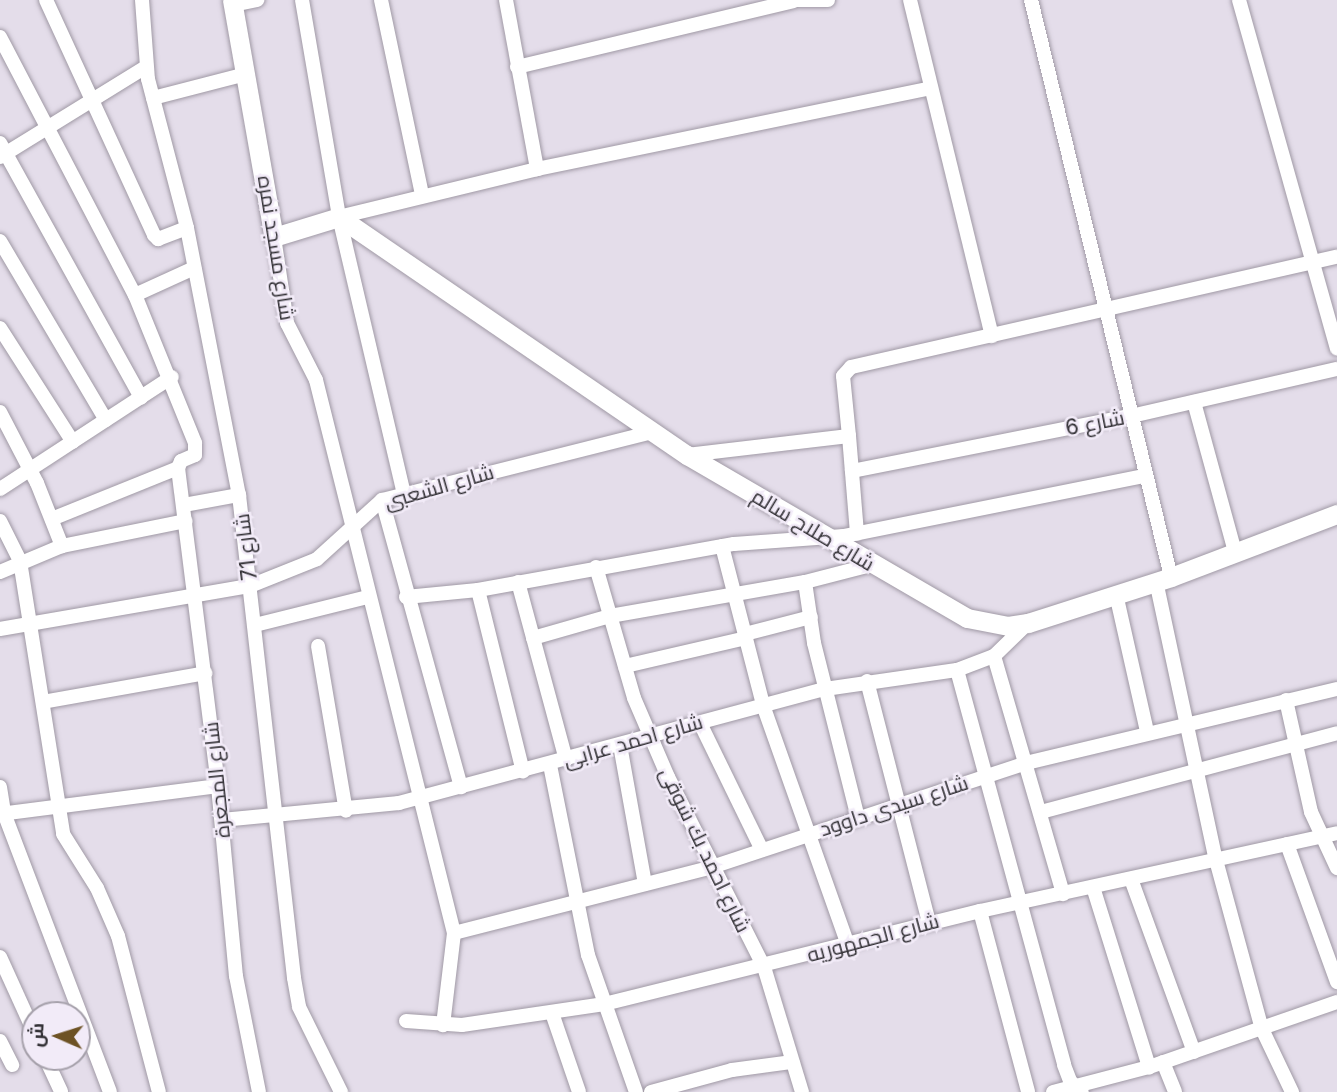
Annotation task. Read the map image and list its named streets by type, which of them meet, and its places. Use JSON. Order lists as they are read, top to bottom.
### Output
{
  "streets": {
    "street": [
      "شارع مسجد نمره",
      "شارع 6",
      "شارع الشعبى",
      "شارع صلاح سالم",
      "شارع 71",
      "شارع احمد عرابى",
      "شارع المجعرة",
      "شارع سيدى داوود",
      "شارع احمد بك شوقى",
      "شارع الجمهوريه"
    ]
  },
  "crossings": [
    ["شارع مسجد نمره", "شارع الشعبى"],
    ["شارع مسجد نمره", "شارع احمد عرابى"],
    ["شارع مسجد نمره", "شارع سيدى داوود"],
    ["شارع الشعبى", "شارع صلاح سالم"],
    ["شارع الشعبى", "شارع 71"],
    ["شارع الشعبى", "شارع المجعرة"],
    ["شارع صلاح سالم", "شارع احمد عرابى"],
    ["شارع 71", "شارع احمد عرابى"],
    ["شارع احمد عرابى", "شارع المجعرة"],
    ["شارع احمد عرابى", "شارع احمد بك شوقى"],
    ["شارع سيدى داوود", "شارع احمد بك شوقى"],
    ["شارع احمد بك شوقى", "شارع الجمهوريه"]
  ],
  "north": "left"
}
